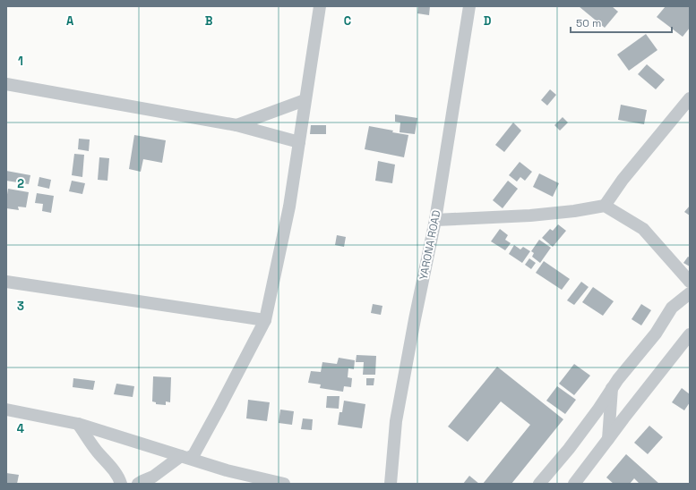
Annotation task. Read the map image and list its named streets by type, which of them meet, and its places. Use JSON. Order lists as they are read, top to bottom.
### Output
{
  "streets": {
    "street": ["YARONA ROAD"]
  },
  "scale_bar": "50 m",
  "grid": {
    "columns": [
      "A",
      "B",
      "C",
      "D"
    ],
    "rows": [
      "1",
      "2",
      "3",
      "4"
    ]
  }
}
